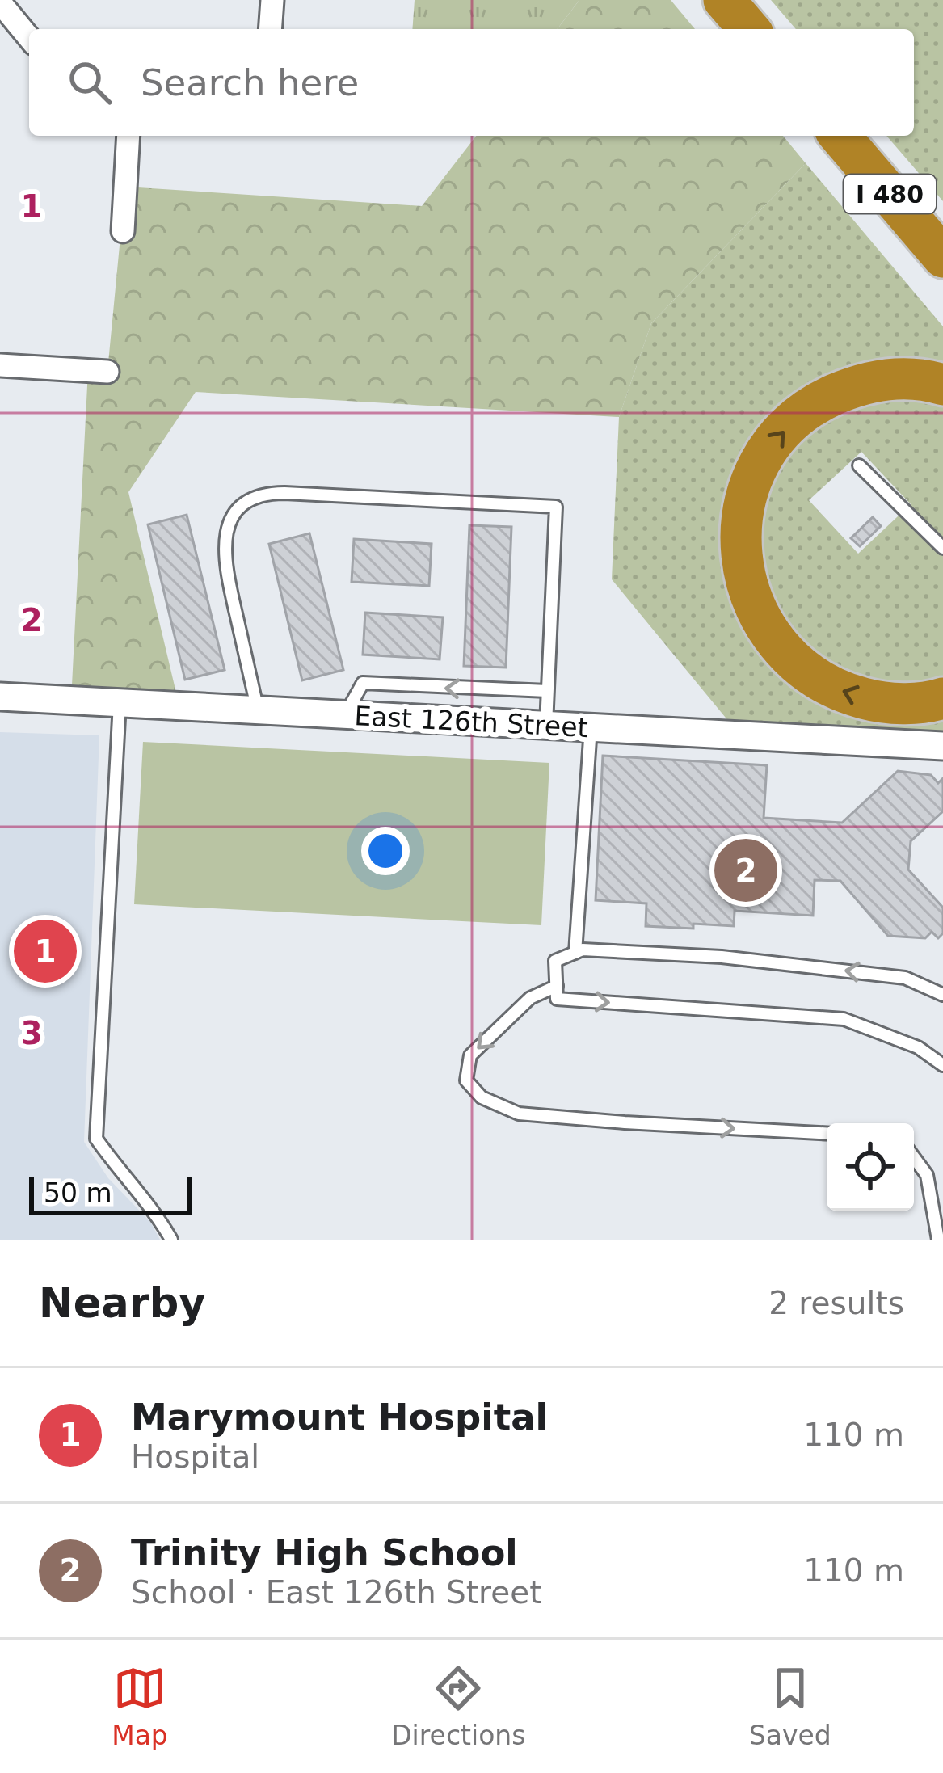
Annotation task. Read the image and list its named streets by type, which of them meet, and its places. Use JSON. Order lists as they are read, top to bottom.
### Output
{
  "streets": {
    "highway": ["I 480"],
    "street": ["East 126th Street"]
  },
  "scale_bar": "50 m",
  "page": {
    "search": "Search here",
    "pins": ["2", "1"],
    "scale": "50 m",
    "heading": ["Nearby", "2 results"],
    "list": [
      {
        "mark": "1",
        "name": "Marymount Hospital",
        "note": "Hospital",
        "value": "110 m"
      },
      {
        "mark": "2",
        "name": "Trinity High School",
        "note": "School · East 126th Street",
        "value": "110 m"
      }
    ],
    "nav": ["Map", "Directions", "Saved"]
  },
  "grid": {
    "rows": ["1", "2", "3"]
  }
}
